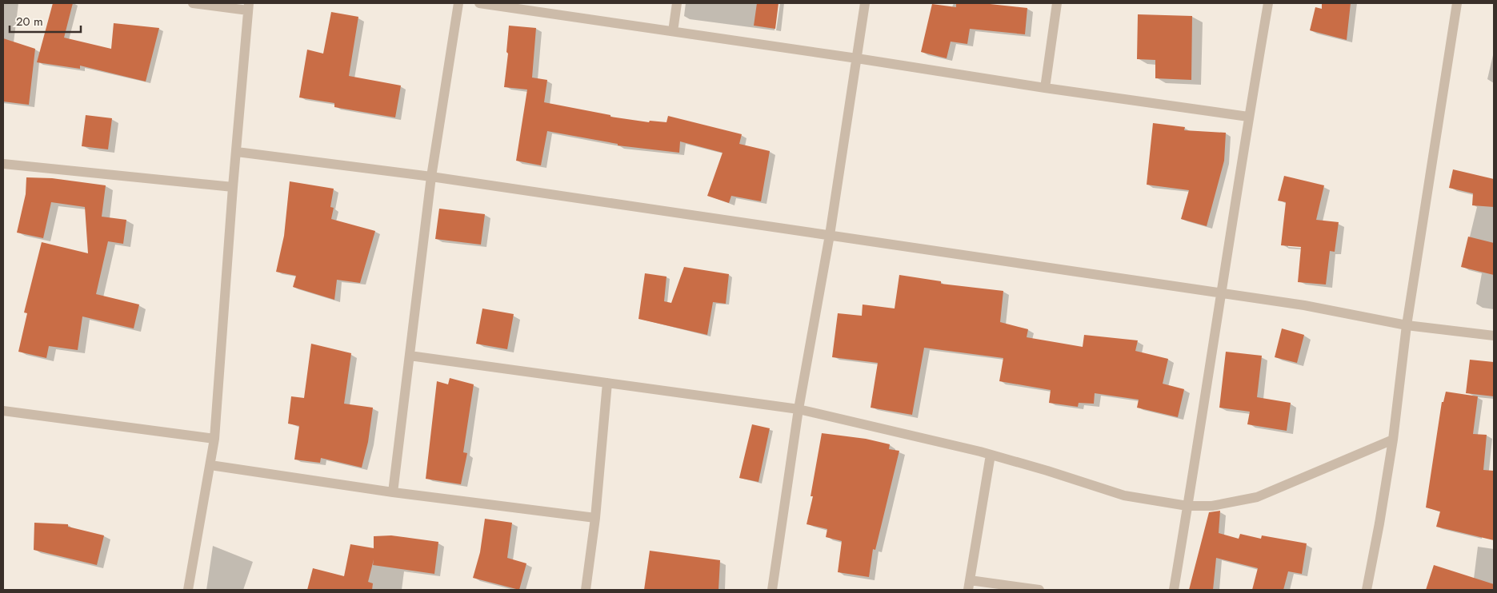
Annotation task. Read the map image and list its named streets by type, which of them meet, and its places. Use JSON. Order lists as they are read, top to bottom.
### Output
{
  "scale_bar": "20 m"
}
